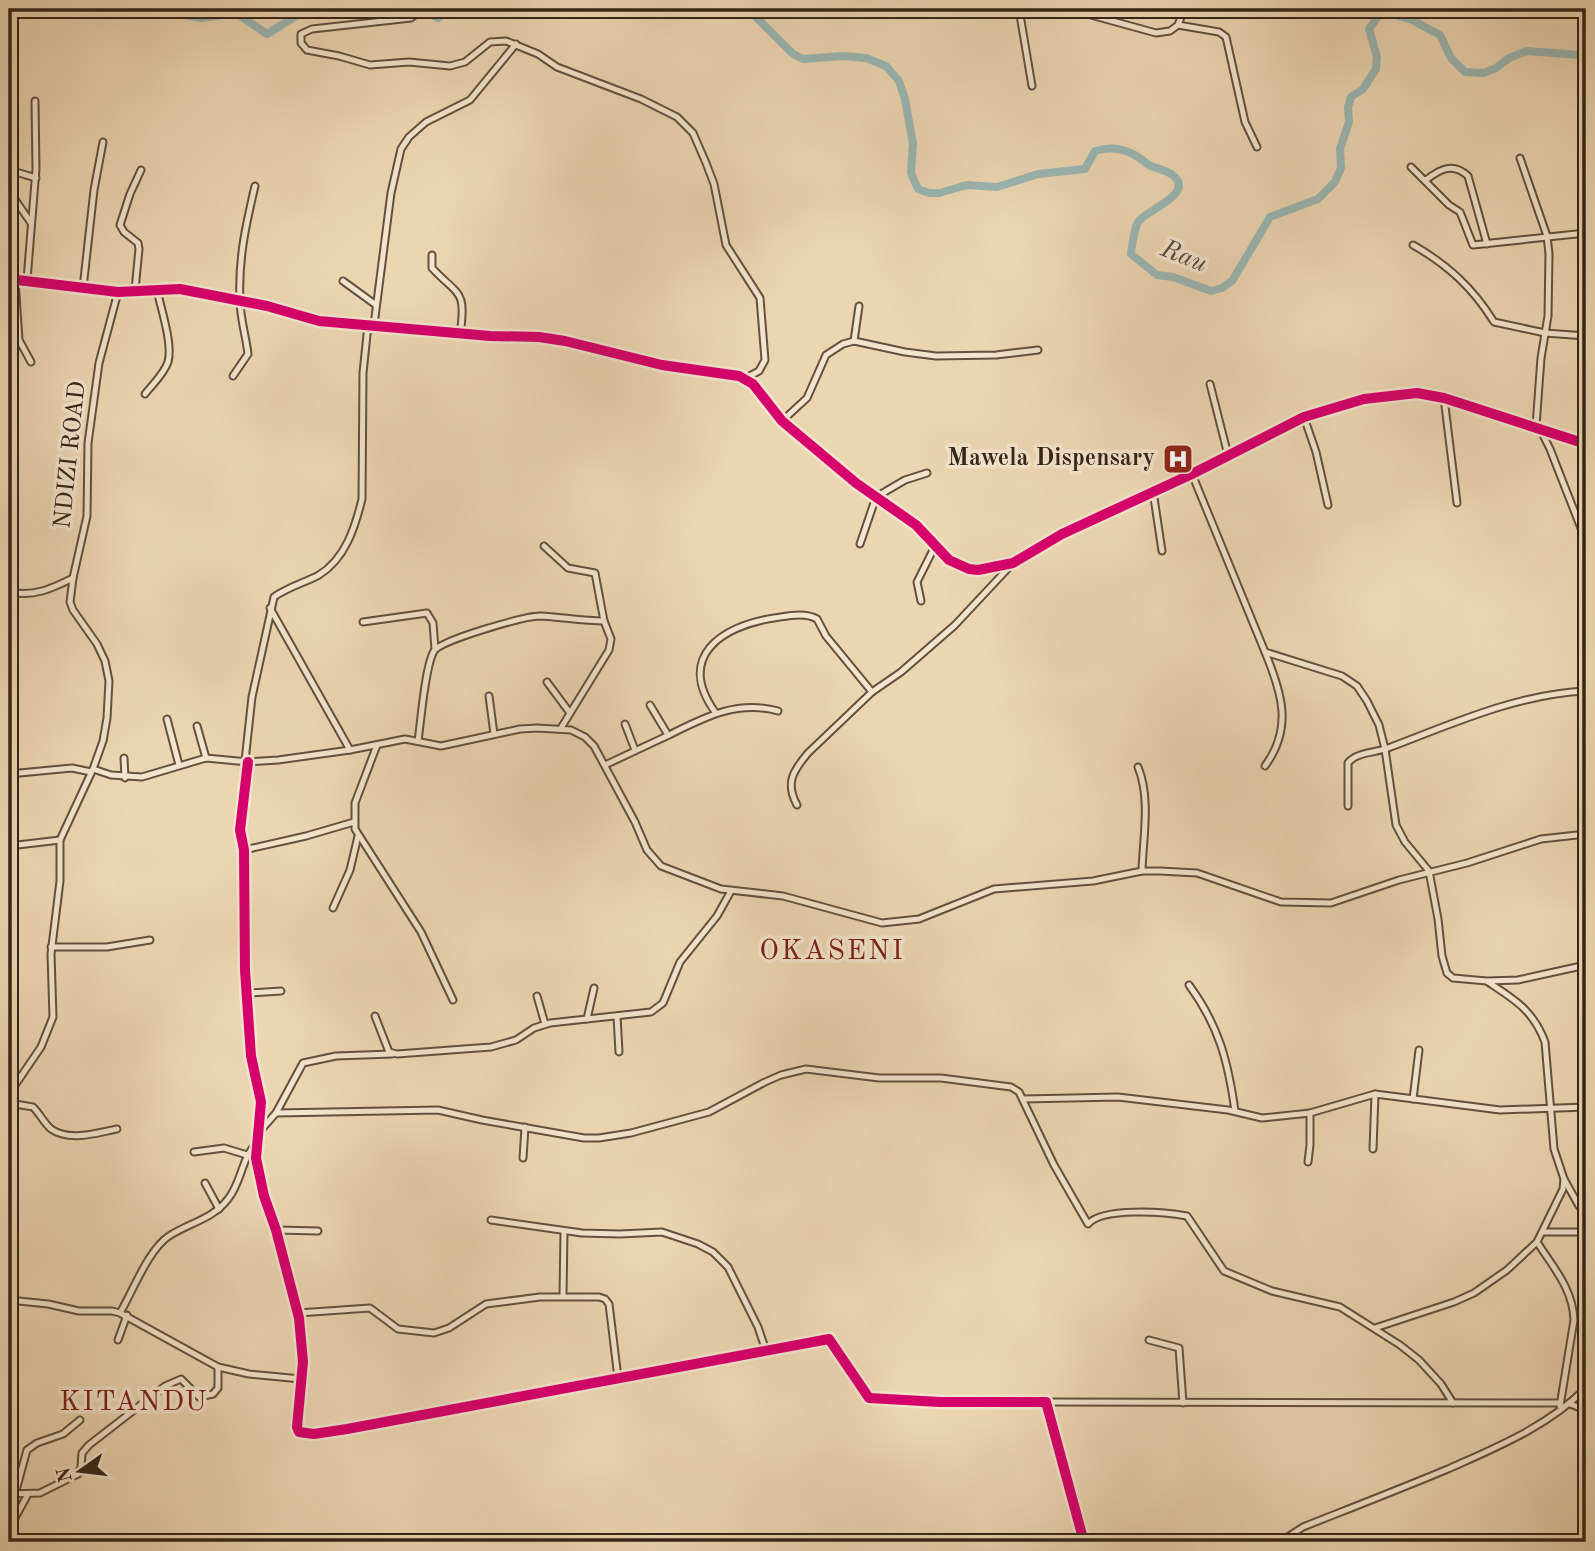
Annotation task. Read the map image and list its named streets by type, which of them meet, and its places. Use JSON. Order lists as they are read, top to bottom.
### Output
{
  "streets": {
    "street": ["NDIZI ROAD"]
  },
  "districts": ["OKASENI", "KITANDU"],
  "water": ["Rau"],
  "places": {
    "hospital": ["Mawela Dispensary"]
  },
  "north": "left"
}
